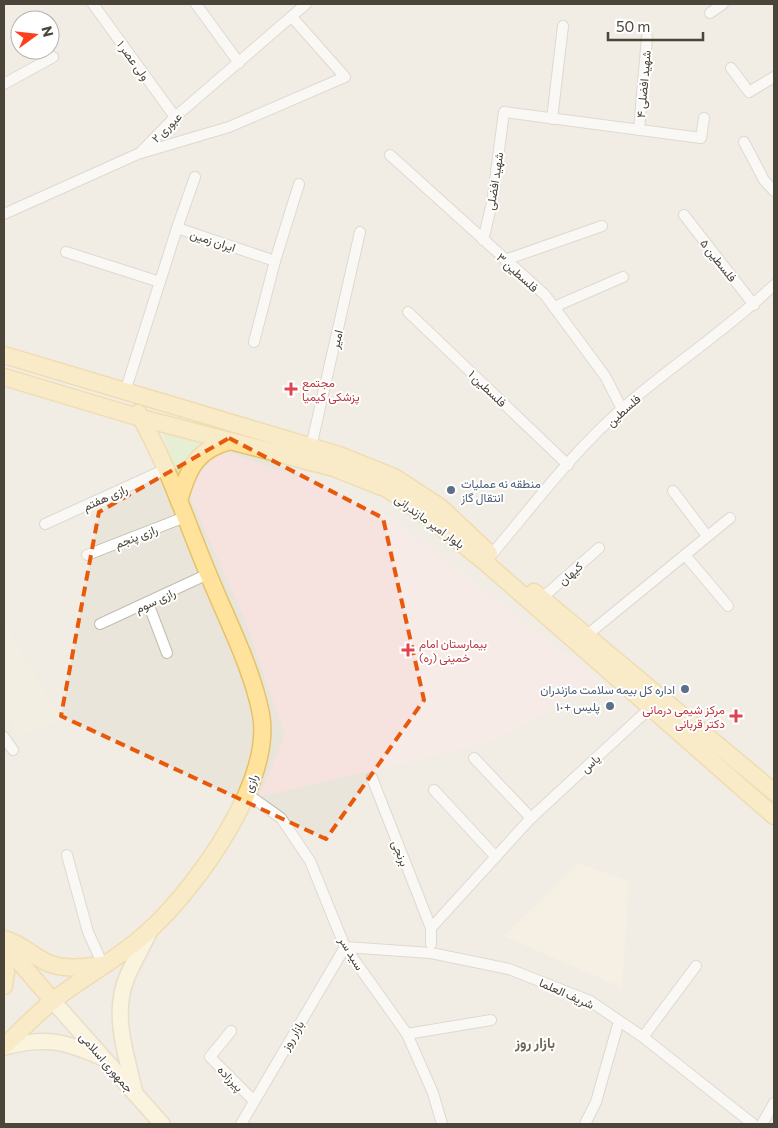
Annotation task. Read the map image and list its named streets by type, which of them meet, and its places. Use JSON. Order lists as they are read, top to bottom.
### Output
{
  "streets": {
    "main road": ["بلوار امیر مازندرانی", "رازی", "جمهوری اسلامی"],
    "street": [
      "ولی عصر ۱",
      "شهید افضلی ۴",
      "عبوری ۲",
      "شهید افضلی",
      "ایران زمین",
      "فلسطین ۵",
      "فلسطین ۳",
      "امیر",
      "فلسطین ۱",
      "فلسطین",
      "رازی هفتم",
      "رازی پنجم",
      "کیهان",
      "رازی سوم",
      "یاس",
      "برنجی",
      "سید سر",
      "شریف العلما",
      "بازار روز",
      "پیرزاده"
    ]
  },
  "crossings": [
    ["ولی عصر ۱", "عبوری ۲"],
    ["شهید افضلی", "فلسطین ۳"],
    ["ایران زمین", "بلوار امیر مازندرانی"],
    ["ایران زمین", "رازی"],
    ["فلسطین ۵", "فلسطین"],
    ["فلسطین ۳", "فلسطین"],
    ["امیر", "بلوار امیر مازندرانی"],
    ["فلسطین ۱", "فلسطین"],
    ["فلسطین", "بلوار امیر مازندرانی"],
    ["رازی هفتم", "رازی"],
    ["بلوار امیر مازندرانی", "کیهان"],
    ["بلوار امیر مازندرانی", "یاس"],
    ["بلوار امیر مازندرانی", "رازی"],
    ["رازی پنجم", "رازی"],
    ["رازی سوم", "رازی"],
    ["یاس", "برنجی"],
    ["رازی", "سید سر"],
    ["رازی", "جمهوری اسلامی"],
    ["سید سر", "شریف العلما"],
    ["سید سر", "بازار روز"],
    ["شریف العلما", "بازار روز"],
    ["بازار روز", "پیرزاده"]
  ],
  "districts": ["بازار روز"],
  "places": {
    "health": ["مجتمع پزشکی کیمیا", "بیمارستان امام خمینی (ره)", "مرکز شیمی درمانی دکتر قربانی"],
    "other": ["منطقه نه عملیات انتقال گاز", "اداره کل بیمه سلامت مازندران", "پلیس +١٠"]
  },
  "scale_bar": "50 m",
  "north": "right"
}
